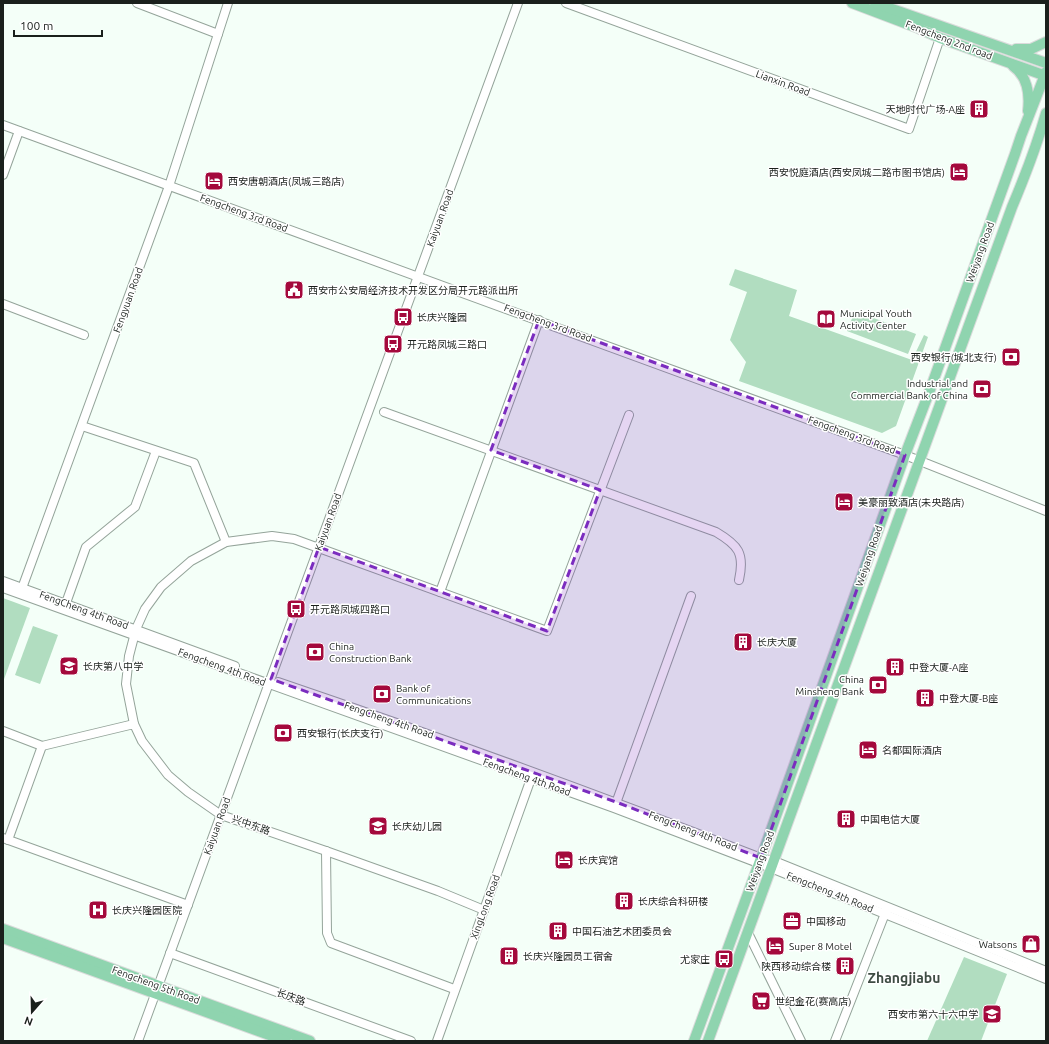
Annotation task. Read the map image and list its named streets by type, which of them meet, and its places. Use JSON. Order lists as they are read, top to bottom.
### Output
{
  "streets": {
    "main road": ["Fengcheng 2nd road", "Weiyang Road", "Fengcheng 5th Road"],
    "street": [
      "Lianxin Road",
      "Fengcheng 3rd Road",
      "Kaiyuan Road",
      "Fengyuan Road",
      "FengCheng 4th Road",
      "Fengcheng 4th Road",
      "兴中东路",
      "XingLong Road",
      "长庆路"
    ]
  },
  "crossings": [
    ["Fengcheng 2nd road", "Lianxin Road"],
    ["Fengcheng 2nd road", "Weiyang Road"],
    ["Fengcheng 3rd Road", "Kaiyuan Road"],
    ["Fengcheng 3rd Road", "Weiyang Road"],
    ["Fengcheng 3rd Road", "Fengyuan Road"],
    ["Kaiyuan Road", "FengCheng 4th Road"],
    ["Kaiyuan Road", "兴中东路"],
    ["Kaiyuan Road", "Fengcheng 5th Road"],
    ["Kaiyuan Road", "长庆路"],
    ["Weiyang Road", "FengCheng 4th Road"],
    ["Weiyang Road", "Fengcheng 4th Road"],
    ["Fengyuan Road", "FengCheng 4th Road"],
    ["Fengyuan Road", "Fengcheng 4th Road"],
    ["FengCheng 4th Road", "Fengcheng 4th Road"],
    ["FengCheng 4th Road", "兴中东路"],
    ["FengCheng 4th Road", "XingLong Road"],
    ["Fengcheng 4th Road", "兴中东路"],
    ["兴中东路", "XingLong Road"]
  ],
  "districts": ["Zhangjiabu"],
  "places": {
    "building": [
      "天地时代广场-A座",
      "长庆大厦",
      "中登大厦-A座",
      "中登大厦-B座",
      "中国电信大厦",
      "长庆综合科研楼",
      "中国石油艺术团委员会",
      "长庆兴隆园员工宿舍",
      "陕西移动综合楼"
    ],
    "hotel": [
      "西安悦庭酒店(西安凤城二路市图书馆店)",
      "西安唐朝酒店(凤城三路店)",
      "美豪丽致酒店(未央路店)",
      "名都国际酒店",
      "长庆宾馆",
      "Super 8 Motel"
    ],
    "public building": ["西安市公安局经济技术开发区分局开元路派出所"],
    "bus stop": [
      "长庆兴隆园",
      "开元路凤城三路口",
      "开元路凤城四路口",
      "尤家庄"
    ],
    "library": ["Municipal Youth Activity Center"],
    "bank": [
      "西安银行(城北支行)",
      "Industrial and Commercial Bank of China",
      "China Construction Bank",
      "China Minsheng Bank",
      "Bank of Communications",
      "西安银行(长庆支行)"
    ],
    "school or university": ["长庆第八中学", "长庆幼儿园", "西安市第六十六中学"],
    "hospital": ["长庆兴隆园医院"],
    "office": ["中国移动"],
    "shop": ["Watsons"],
    "supermarket": ["世纪金花(赛高店)"]
  },
  "scale_bar": "100 m",
  "north": "bottom"
}
